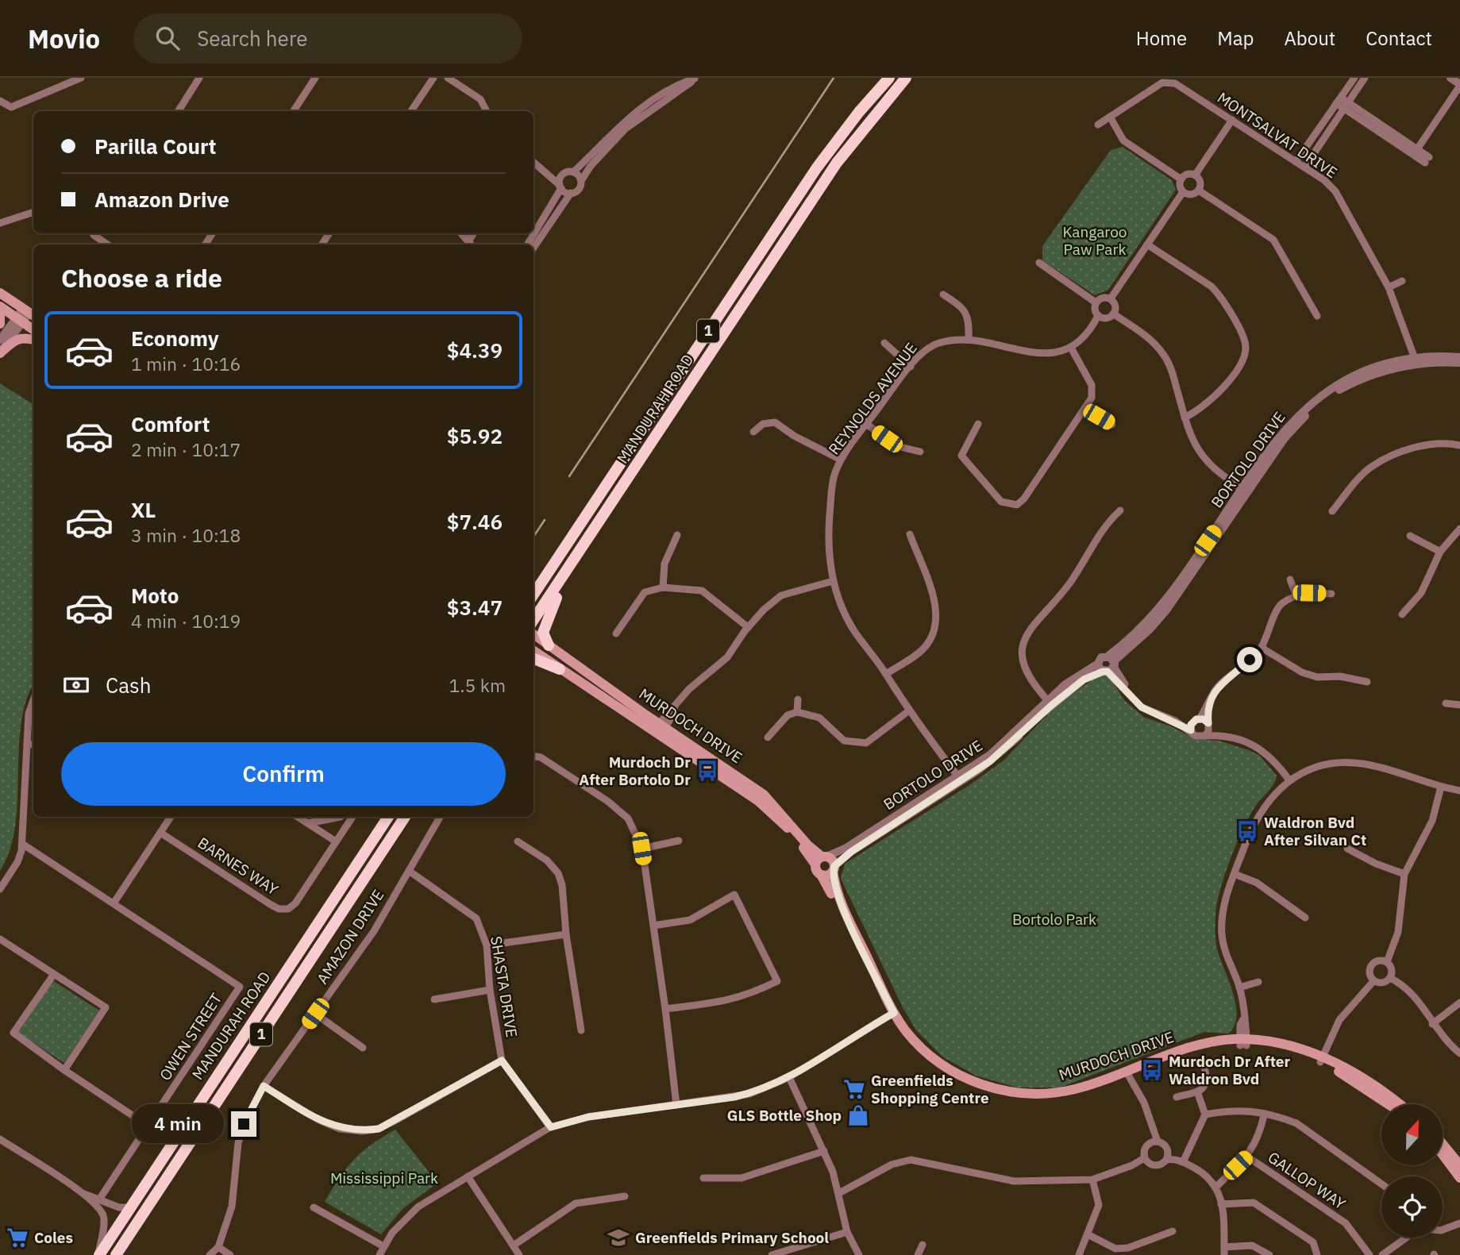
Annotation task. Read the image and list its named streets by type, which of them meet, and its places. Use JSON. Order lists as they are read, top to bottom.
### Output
{
  "streets": {
    "highway": ["1", "MANDURAH ROAD"],
    "main road": ["MURDOCH DRIVE"],
    "street": [
      "MONTSALVAT DRIVE",
      "REYNOLDS AVENUE",
      "BORTOLO DRIVE",
      "BARNES WAY",
      "AMAZON DRIVE",
      "SHASTA DRIVE",
      "OWEN STREET",
      "GALLOP WAY"
    ]
  },
  "crossings": [
    ["MONTSALVAT DRIVE", "BORTOLO DRIVE"],
    ["REYNOLDS AVENUE", "BORTOLO DRIVE"],
    ["BORTOLO DRIVE", "MURDOCH DRIVE"],
    ["AMAZON DRIVE", "SHASTA DRIVE"]
  ],
  "parks": ["Kangaroo Paw Park", "Bortolo Park", "Mississippi Park"],
  "places": {
    "bus stop": ["Murdoch Dr After Bortolo Dr", "Waldron Bvd After Silvan Ct", "Murdoch Dr After Waldron Bvd"],
    "supermarket": ["Greenfields Shopping Centre", "Coles"],
    "shop": ["GLS Bottle Shop"],
    "school or university": ["Greenfields Primary School"]
  },
  "north": "top",
  "page": {
    "header": "Movio",
    "search": "Search here",
    "nav": [
      "Home",
      "Map",
      "About",
      "Contact"
    ],
    "banner": ["Parilla Court", "Amazon Drive"],
    "heading": "Choose a ride",
    "list": [
      {
        "name": "Economy",
        "note": "1 min · 10:16",
        "value": "$4.39"
      },
      {
        "name": "Comfort",
        "note": "2 min · 10:17",
        "value": "$5.92"
      },
      {
        "name": "XL",
        "note": "3 min · 10:18",
        "value": "$7.46"
      },
      {
        "name": "Moto",
        "note": "4 min · 10:19",
        "value": "$3.47"
      }
    ],
    "pay": ["Cash", "1.5 km"],
    "buttons": "Confirm",
    "bubble": "4 min"
  }
}
